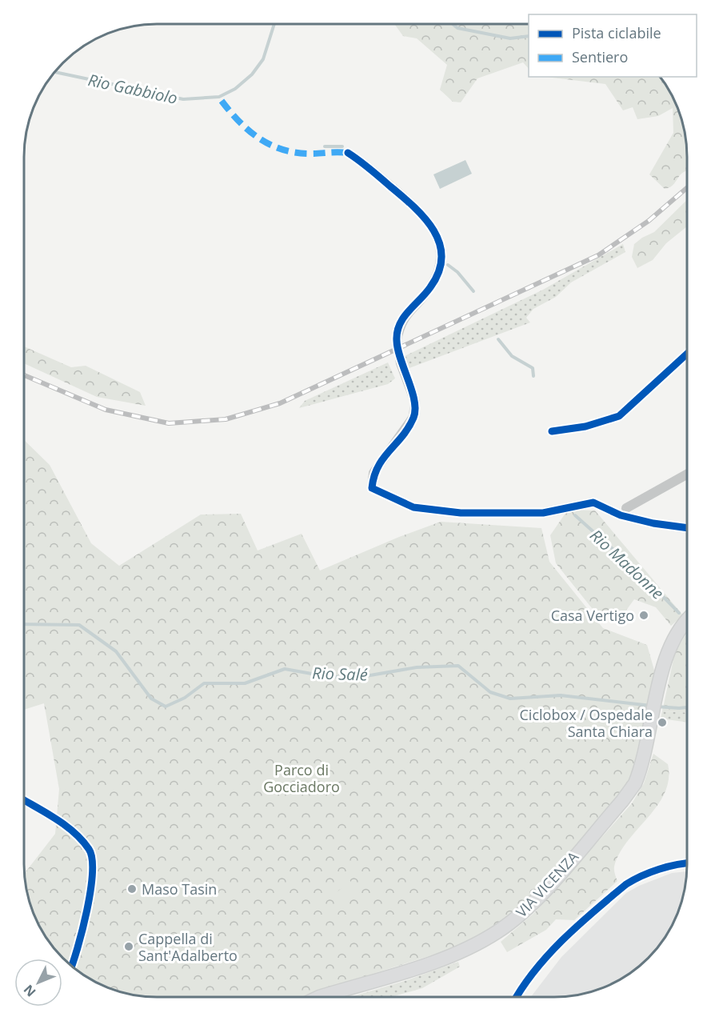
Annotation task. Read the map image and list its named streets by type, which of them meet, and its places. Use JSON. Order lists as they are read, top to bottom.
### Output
{
  "streets": {
    "main road": ["VIA VICENZA"]
  },
  "water": ["Rio Gabbiolo", "Rio Madonne", "Rio Salé"],
  "parks": ["Parco di Gocciadoro"],
  "places": [
    "Casa Vertigo",
    "Ciclobox / Ospedale Santa Chiara",
    "Maso Tasin",
    "Cappella di Sant'Adalberto"
  ],
  "legend": ["Pista ciclabile", "Sentiero"],
  "north": "bottom left"
}
